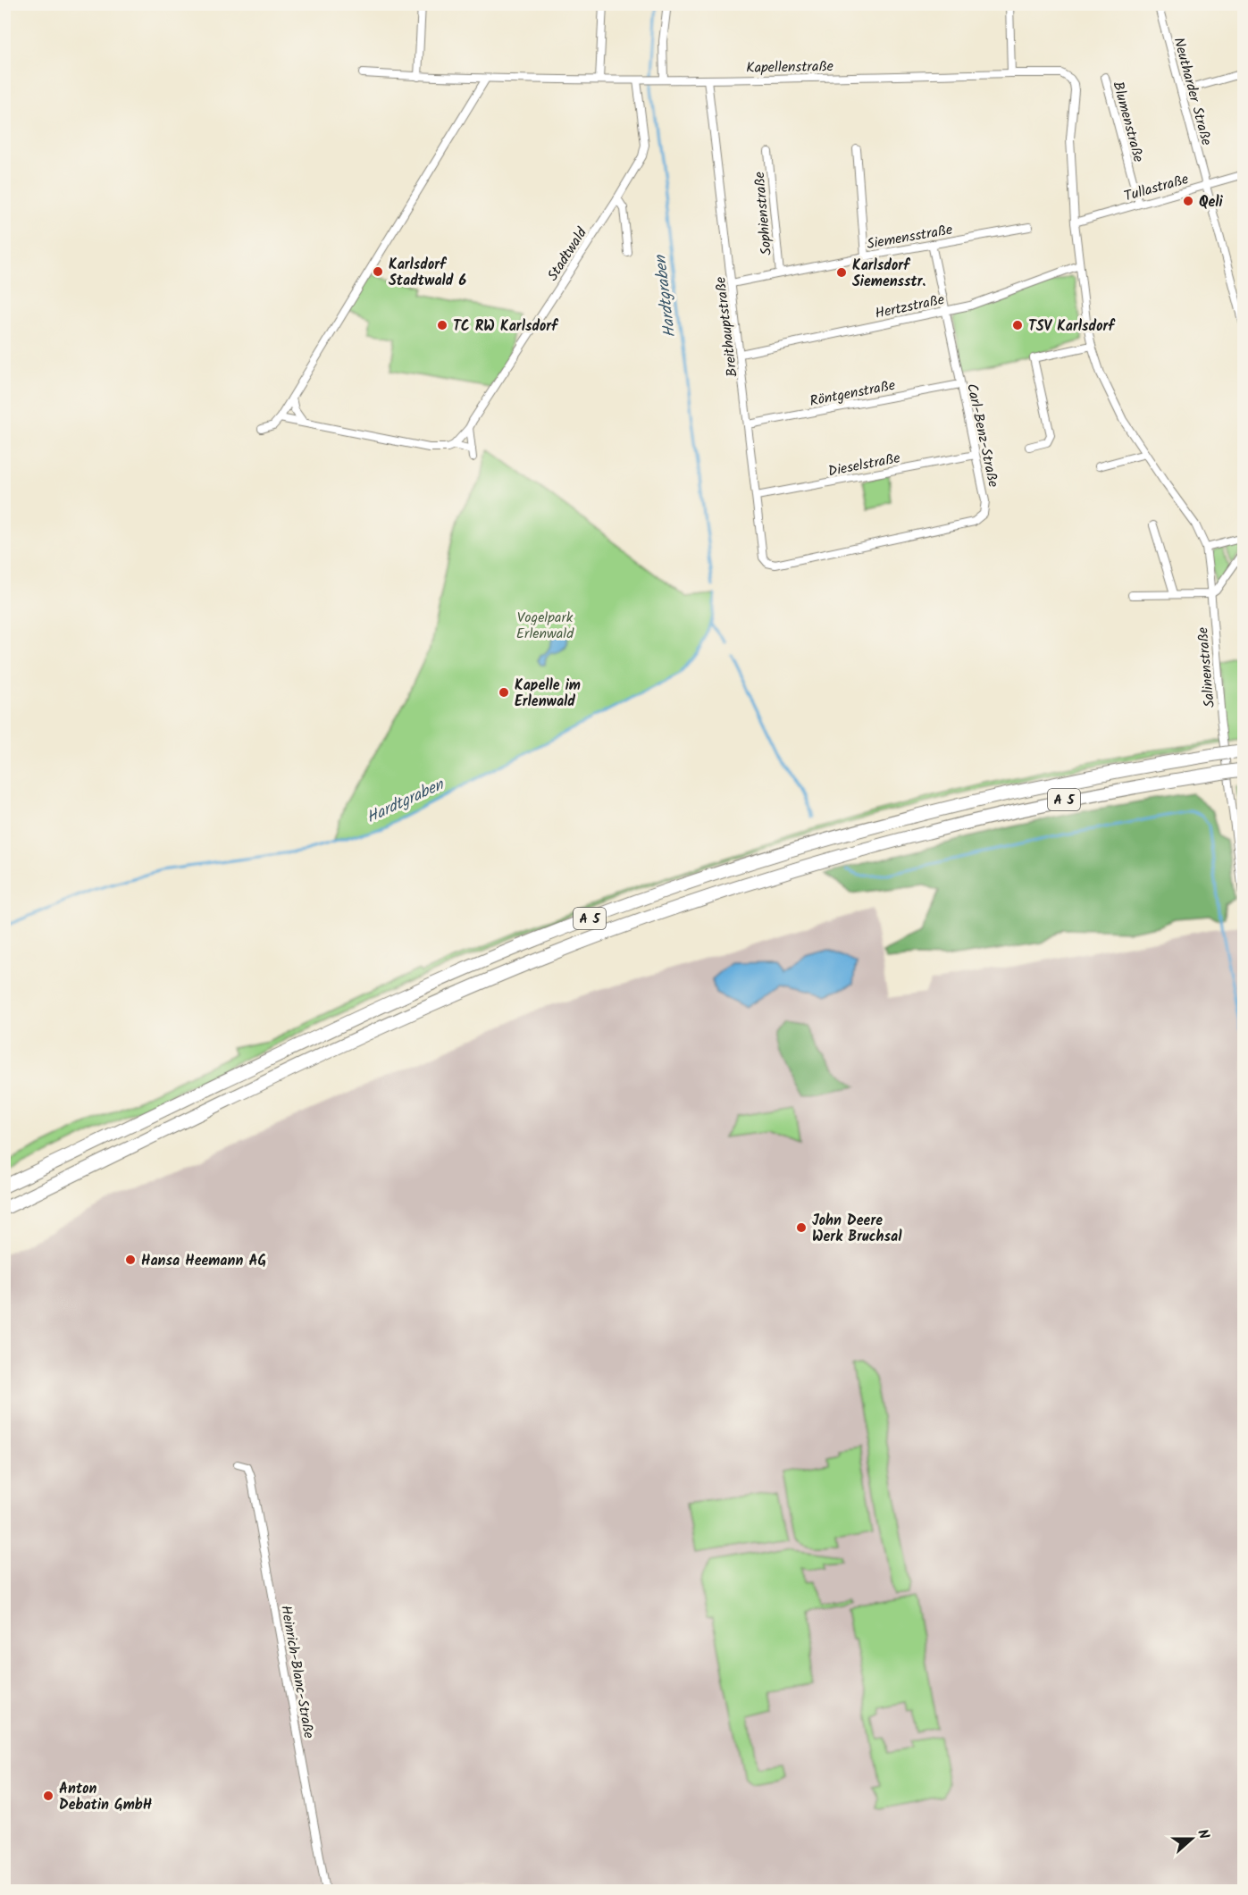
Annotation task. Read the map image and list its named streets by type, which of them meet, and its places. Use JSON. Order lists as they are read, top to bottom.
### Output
{
  "streets": {
    "highway": ["A 5"],
    "street": [
      "Kapellenstraße",
      "Neutharder Straße",
      "Blumenstraße",
      "Tullastraße",
      "Sophienstraße",
      "Siemensstraße",
      "Stadtwald",
      "Hertzstraße",
      "Breithauptstraße",
      "Röntgenstraße",
      "Carl-Benz-Straße",
      "Dieselstraße",
      "Salinenstraße",
      "Heinrich-Blanc-Straße"
    ]
  },
  "crossings": [
    ["Kapellenstraße", "Tullastraße"],
    ["Kapellenstraße", "Stadtwald"],
    ["Kapellenstraße", "Breithauptstraße"],
    ["Kapellenstraße", "Salinenstraße"],
    ["Neutharder Straße", "Tullastraße"],
    ["Blumenstraße", "Tullastraße"],
    ["Tullastraße", "Salinenstraße"],
    ["Sophienstraße", "Siemensstraße"],
    ["Siemensstraße", "Breithauptstraße"],
    ["Siemensstraße", "Carl-Benz-Straße"],
    ["Hertzstraße", "Breithauptstraße"],
    ["Hertzstraße", "Carl-Benz-Straße"],
    ["Hertzstraße", "Salinenstraße"],
    ["Breithauptstraße", "Röntgenstraße"],
    ["Breithauptstraße", "Carl-Benz-Straße"],
    ["Breithauptstraße", "Dieselstraße"],
    ["Röntgenstraße", "Carl-Benz-Straße"],
    ["Carl-Benz-Straße", "Dieselstraße"]
  ],
  "water": ["Hardtgraben"],
  "parks": ["Vogelpark Erlenwald"],
  "places": [
    "Qeli",
    "Karlsdorf Stadtwald 6",
    "Karlsdorf Siemensstr.",
    "TC RW Karlsdorf",
    "TSV Karlsdorf",
    "Kapelle im Erlenwald",
    "John Deere Werk Bruchsal",
    "Hansa Heemann AG",
    "Anton Debatin GmbH"
  ],
  "north": "right"
}
